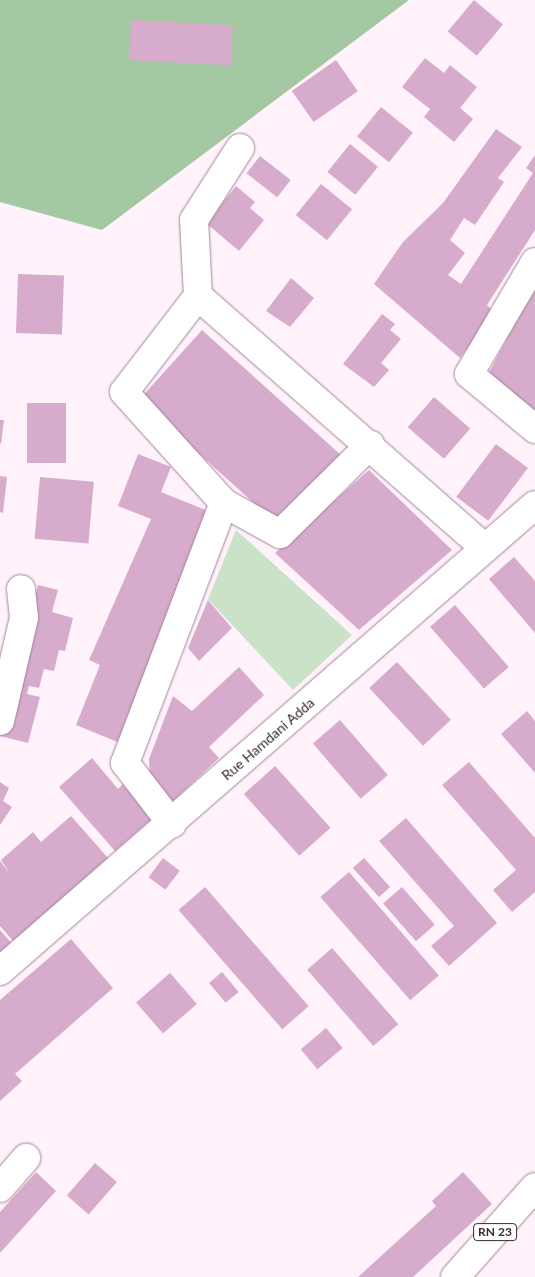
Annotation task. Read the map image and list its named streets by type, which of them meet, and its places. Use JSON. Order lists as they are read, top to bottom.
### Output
{
  "streets": {
    "street": ["Rue Hamdani Adda", "RN 23"]
  }
}
